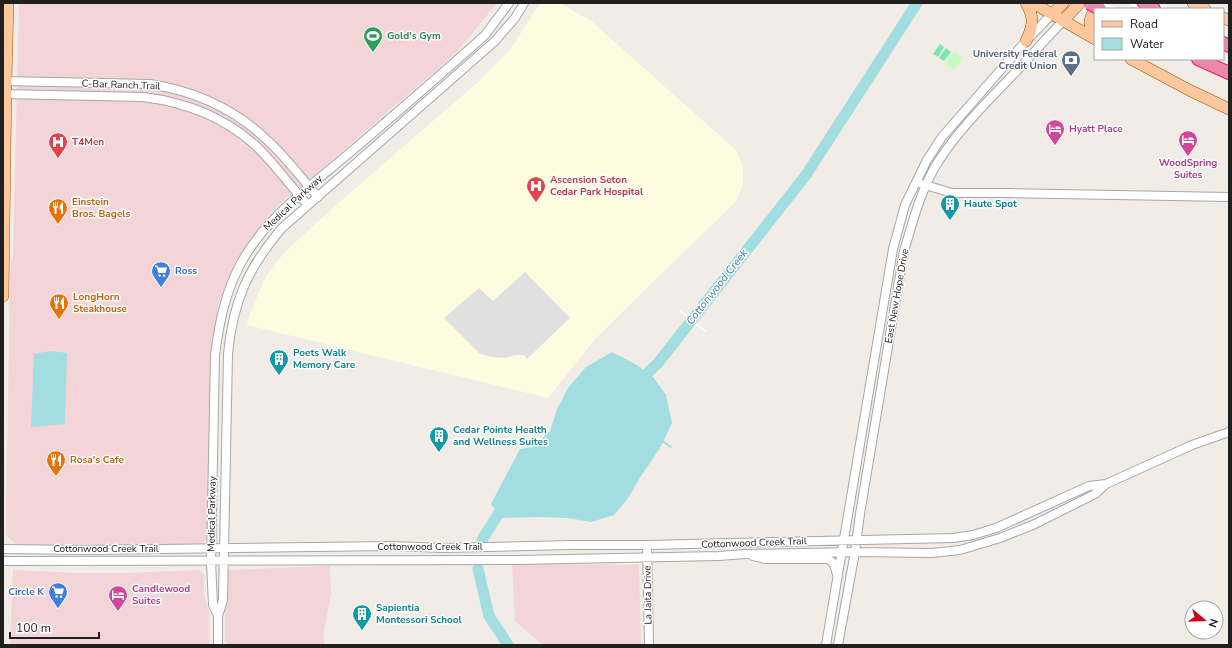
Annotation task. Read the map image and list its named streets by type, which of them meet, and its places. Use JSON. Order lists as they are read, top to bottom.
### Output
{
  "streets": {
    "main road": ["East New Hope Drive"],
    "street": [
      "C-Bar Ranch Trail",
      "Medical Parkway",
      "Cottonwood Creek Trail",
      "La Jaita Drive"
    ]
  },
  "crossings": [
    ["C-Bar Ranch Trail", "Medical Parkway"],
    ["Medical Parkway", "Cottonwood Creek Trail"],
    ["East New Hope Drive", "Cottonwood Creek Trail"],
    ["Cottonwood Creek Trail", "La Jaita Drive"]
  ],
  "water": ["Cottonwood Creek"],
  "places": {
    "sports": ["Gold's Gym"],
    "bank": ["University Federal Credit Union"],
    "hotel": ["Hyatt Place", "WoodSpring Suites", "Candlewood Suites"],
    "hospital": ["T4Men", "Ascension Seton Cedar Park Hospital"],
    "building": [
      "Haute Spot",
      "Poets Walk Memory Care",
      "Cedar Pointe Health and Wellness Suites",
      "Sapientia Montessori School"
    ],
    "restaurant": ["Einstein Bros. Bagels", "LongHorn Steakhouse", "Rosa's Cafe"],
    "supermarket": ["Ross", "Circle K"]
  },
  "legend": ["Road", "Water"],
  "scale_bar": "100 m",
  "north": "right"
}
